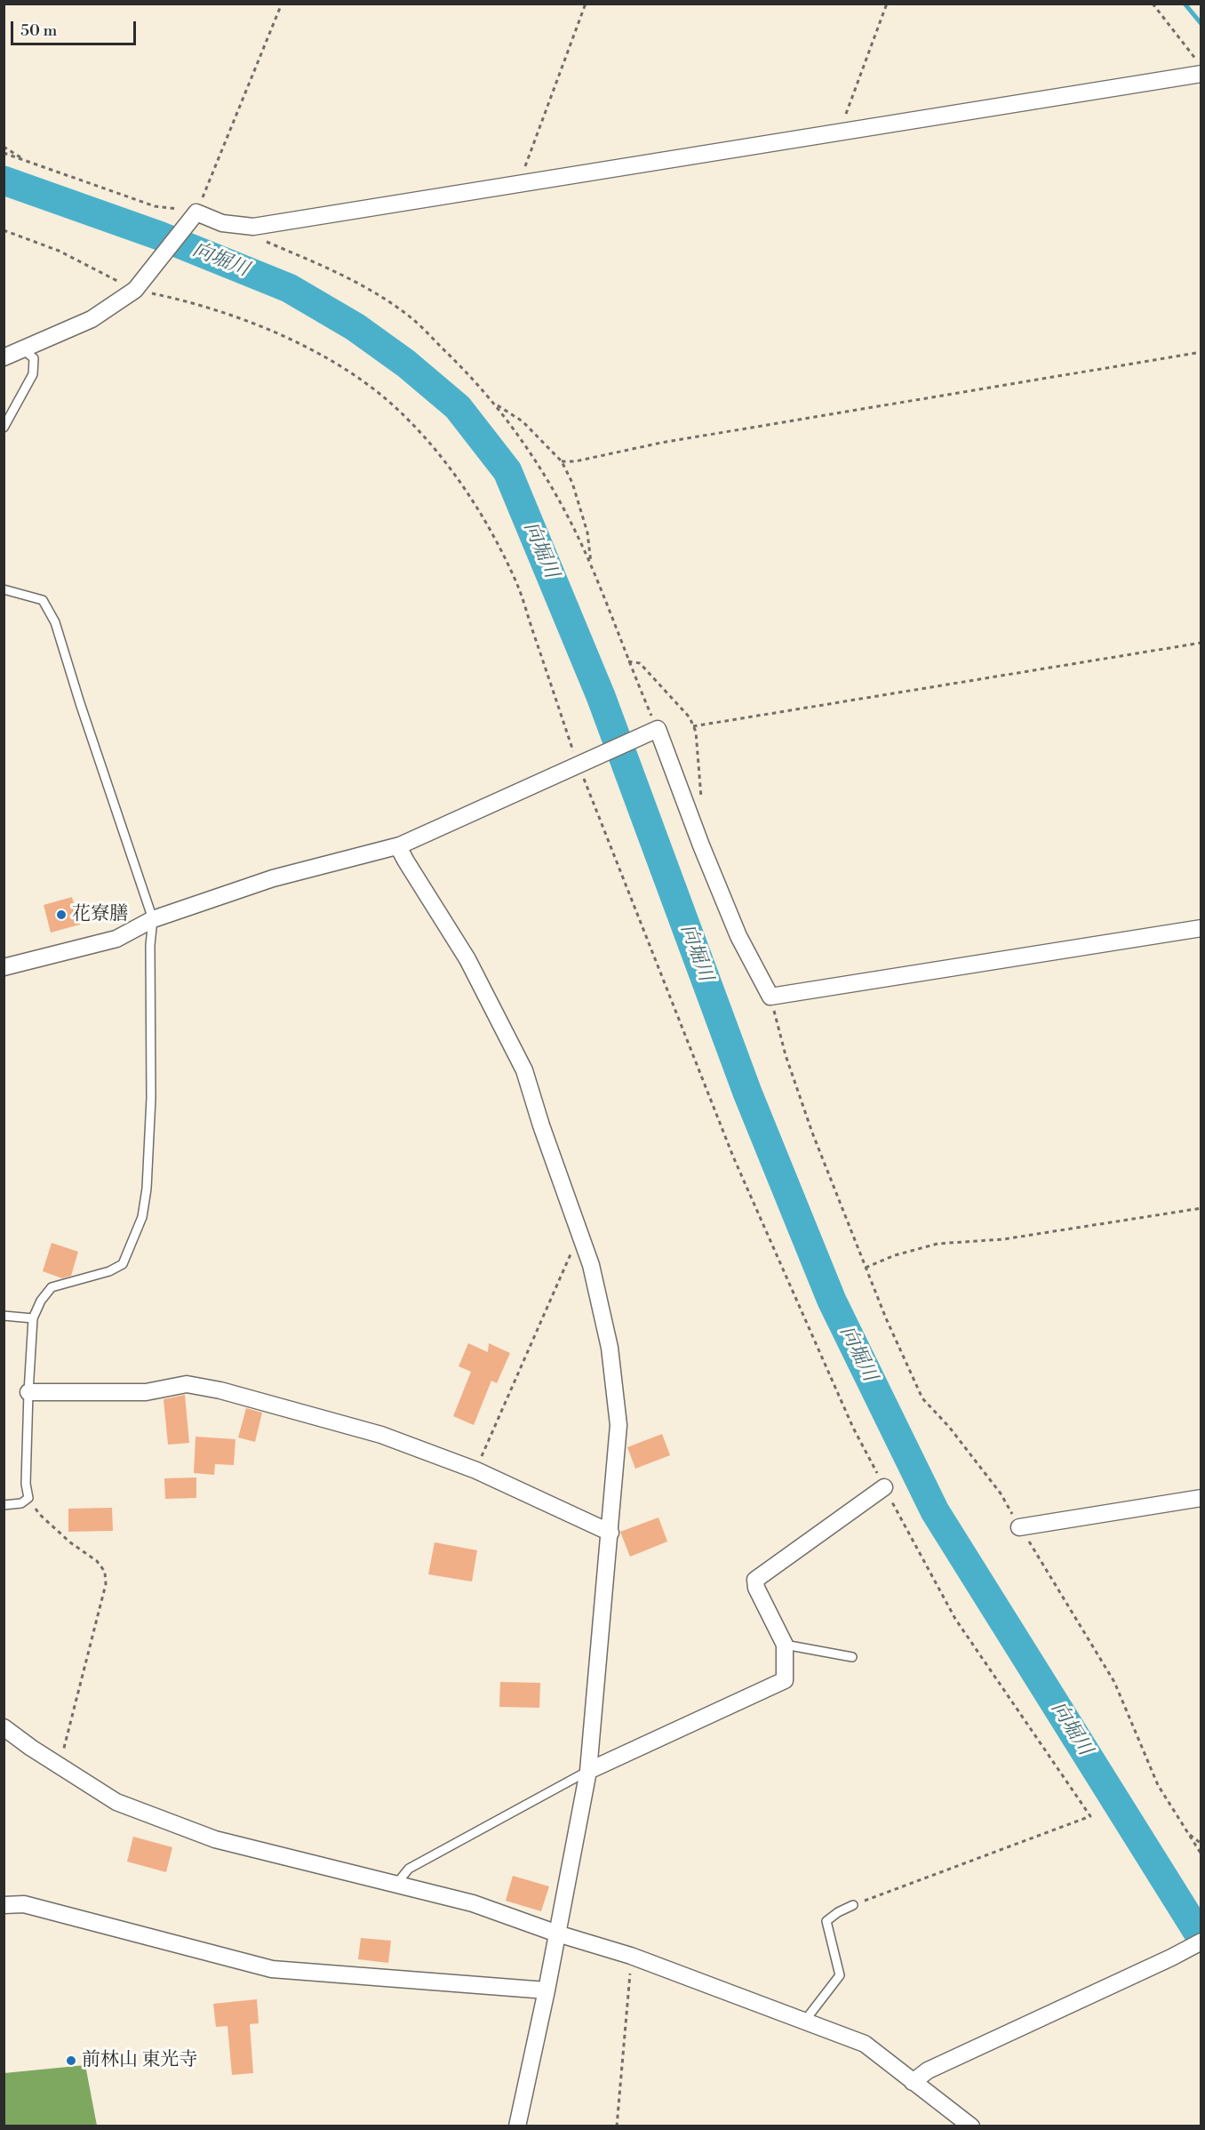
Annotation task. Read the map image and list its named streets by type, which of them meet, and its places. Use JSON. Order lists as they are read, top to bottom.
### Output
{
  "water": ["向堀川"],
  "places": ["花寮膳", "前林山 東光寺"],
  "scale_bar": "50 m"
}
